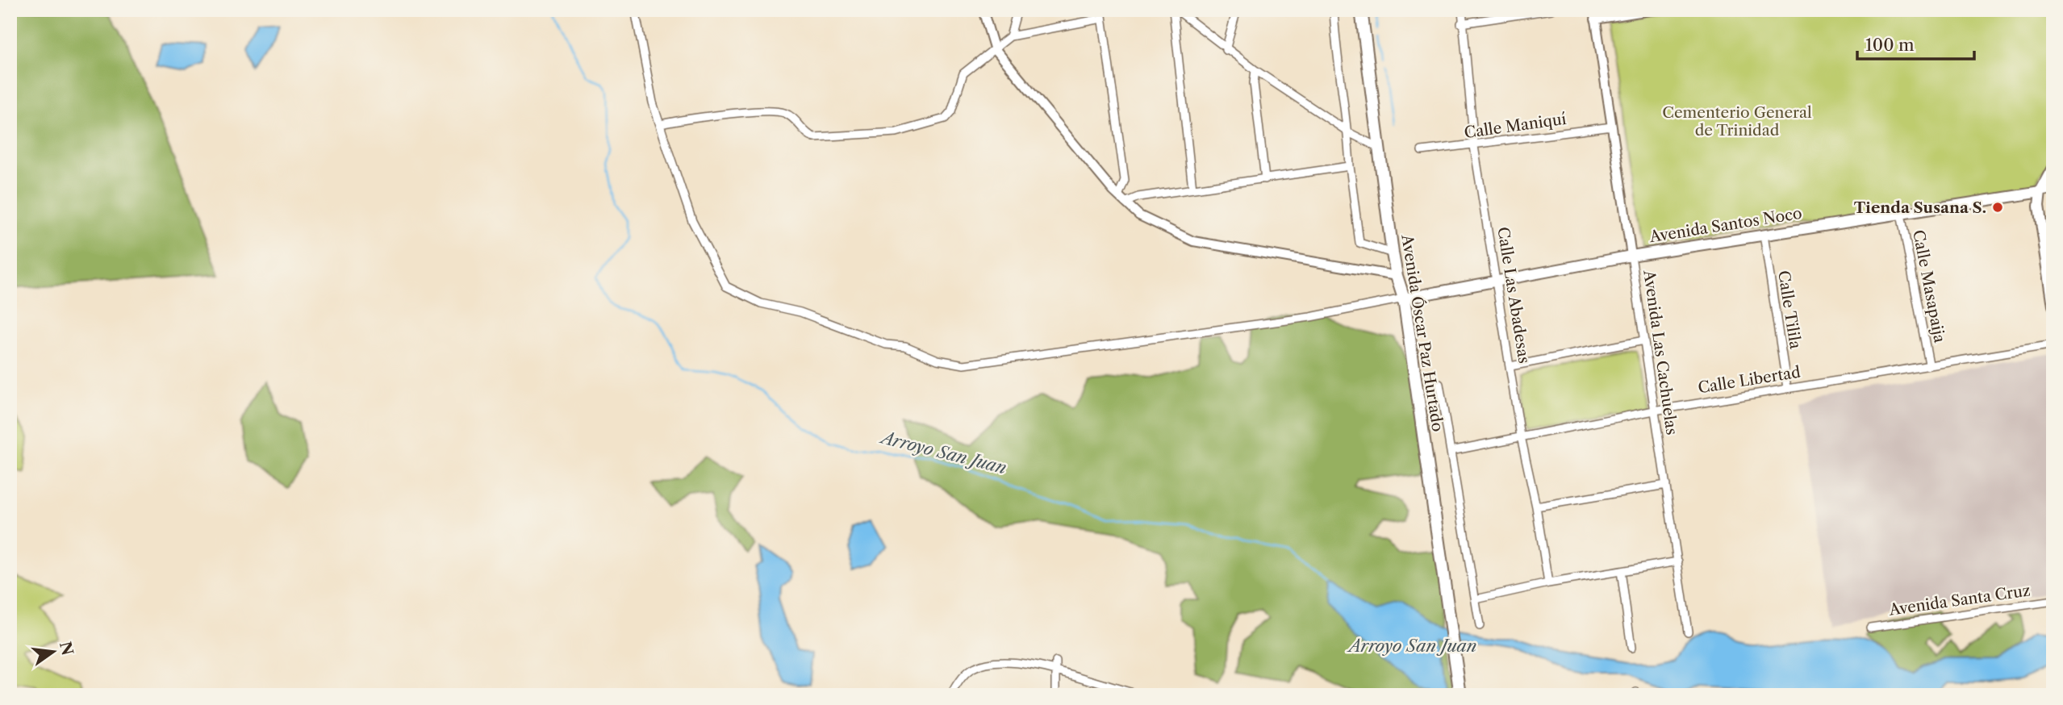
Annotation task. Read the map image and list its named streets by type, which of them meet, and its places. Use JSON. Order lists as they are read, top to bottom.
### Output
{
  "streets": {
    "main road": ["Avenida Santos Noco", "Avenida Óscar Paz Hurtado"],
    "street": [
      "Calle Maniquí",
      "Calle Masapaija",
      "Calle Las Abadesas",
      "Calle Tilila",
      "Avenida Las Cachuelas",
      "Calle Libertad",
      "Avenida Santa Cruz"
    ]
  },
  "crossings": [
    ["Calle Maniquí", "Calle Las Abadesas"],
    ["Calle Maniquí", "Avenida Las Cachuelas"],
    ["Avenida Santos Noco", "Calle Masapaija"],
    ["Avenida Santos Noco", "Calle Las Abadesas"],
    ["Avenida Santos Noco", "Calle Tilila"],
    ["Avenida Santos Noco", "Avenida Óscar Paz Hurtado"],
    ["Avenida Santos Noco", "Avenida Las Cachuelas"],
    ["Calle Masapaija", "Calle Libertad"],
    ["Calle Las Abadesas", "Calle Libertad"],
    ["Calle Tilila", "Calle Libertad"],
    ["Avenida Las Cachuelas", "Calle Libertad"]
  ],
  "water": ["Arroyo San Juan"],
  "parks": ["Cementerio General de Trinidad"],
  "places": ["Tienda Susana S."],
  "scale_bar": "100 m",
  "north": "right"
}
